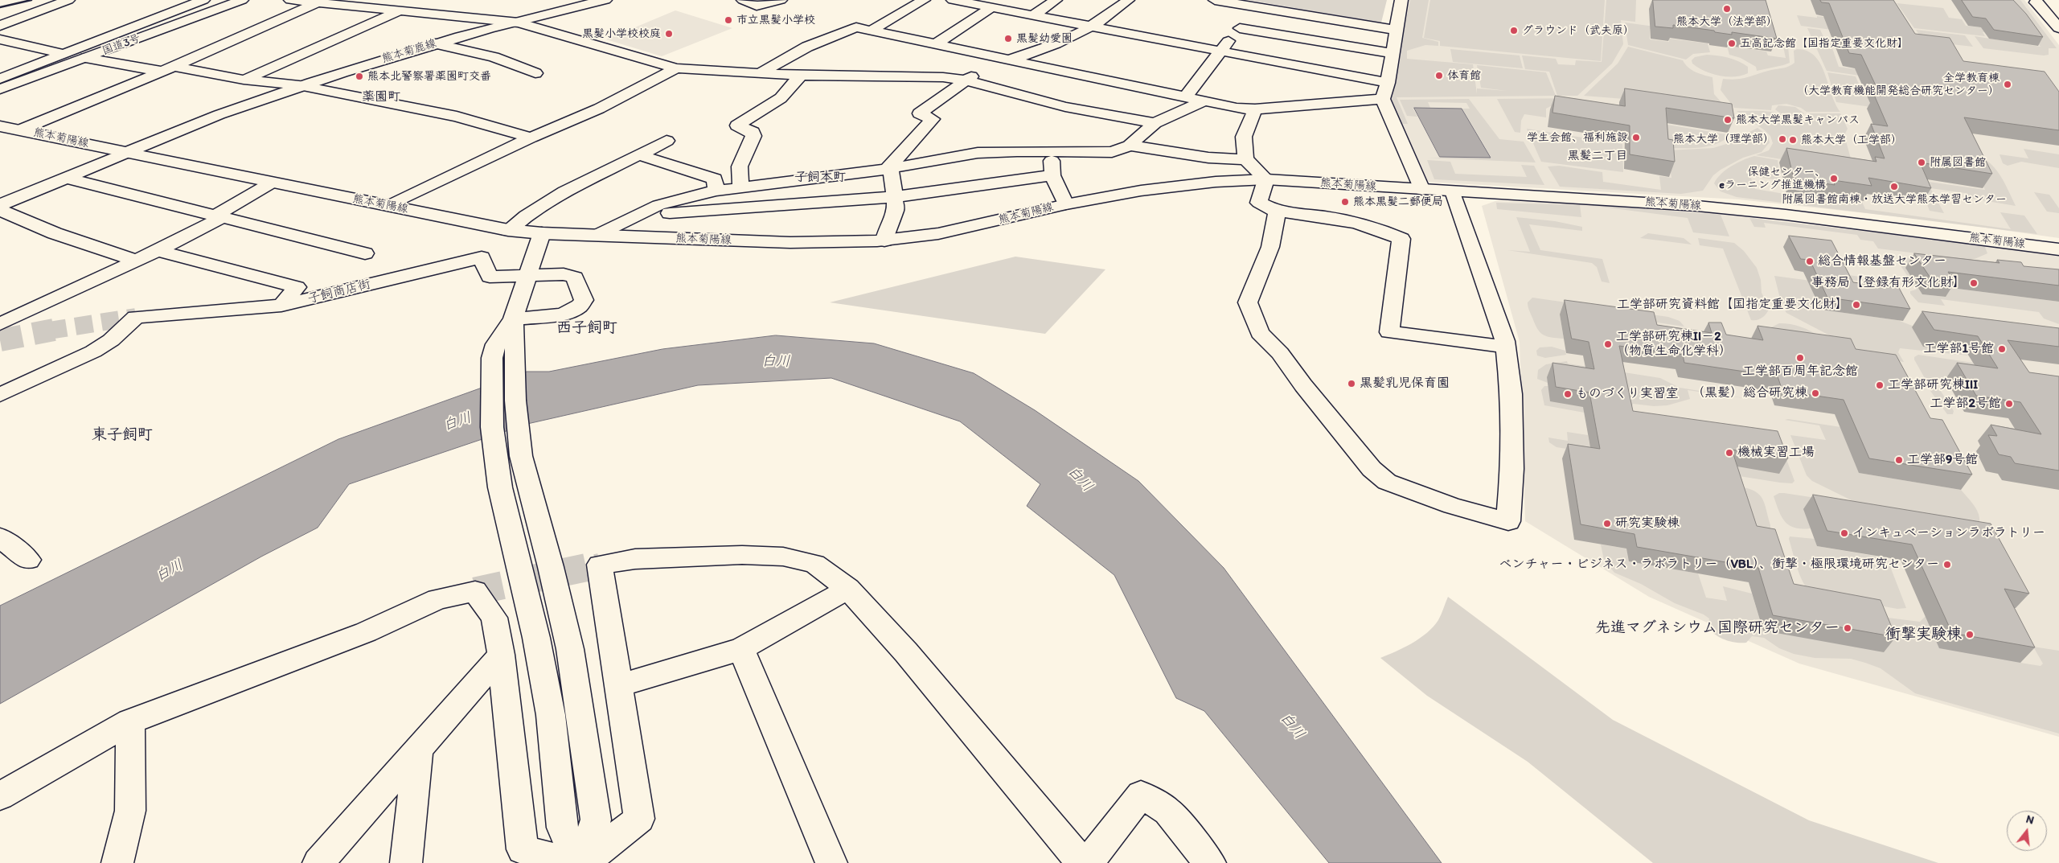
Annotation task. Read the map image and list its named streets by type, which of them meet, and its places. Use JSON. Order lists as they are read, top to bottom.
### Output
{
  "streets": {
    "main road": [
      "国道3号",
      "熊本菊鹿線",
      "熊本菊陽線",
      "子飼商店街"
    ]
  },
  "crossings": [
    ["熊本菊鹿線", "熊本菊陽線"]
  ],
  "districts": [
    "薬園町",
    "黒髪二丁目",
    "子飼本町",
    "西子飼町",
    "東子飼町"
  ],
  "water": ["白川"],
  "places": [
    "熊本大学（法学部）",
    "市立黒髪小学校",
    "グラウンド（武夫原）",
    "黒髪小学校校庭",
    "黒髪幼愛園",
    "五高記念館【国指定重要文化財】",
    "体育館",
    "熊本北警察署薬園町交番",
    "全学教育棟 （大学教育機能開発総合研究センター）",
    "熊本大学黒髪キャンパス",
    "学生会館、福利施設",
    "熊本大学（理学部）",
    "熊本大学（工学部）",
    "附属図書館",
    "保健センター、 eラーニング推進機構",
    "附属図書館南棟・放送大学熊本学習センター",
    "熊本黒髪二郵便局",
    "総合情報基盤センター",
    "事務局【登録有形文化財】",
    "工学部研究資料館【国指定重要文化財】",
    "工学部研究棟II－2 （物質生命化学科）",
    "工学部1号館",
    "工学部百周年記念館",
    "黒髪乳児保育園",
    "工学部研究棟III",
    "（黒髪）総合研究棟",
    "ものづくり実習室",
    "工学部2号館",
    "機械実習工場",
    "工学部9号館",
    "研究実験棟",
    "インキュベーションラボラトリー",
    "ベンチャー・ビジネス・ラボラトリー（VBL）、衝撃・極限環境研究センター",
    "先進マグネシウム国際研究センター",
    "衝撃実験棟"
  ],
  "north": "top"
}
